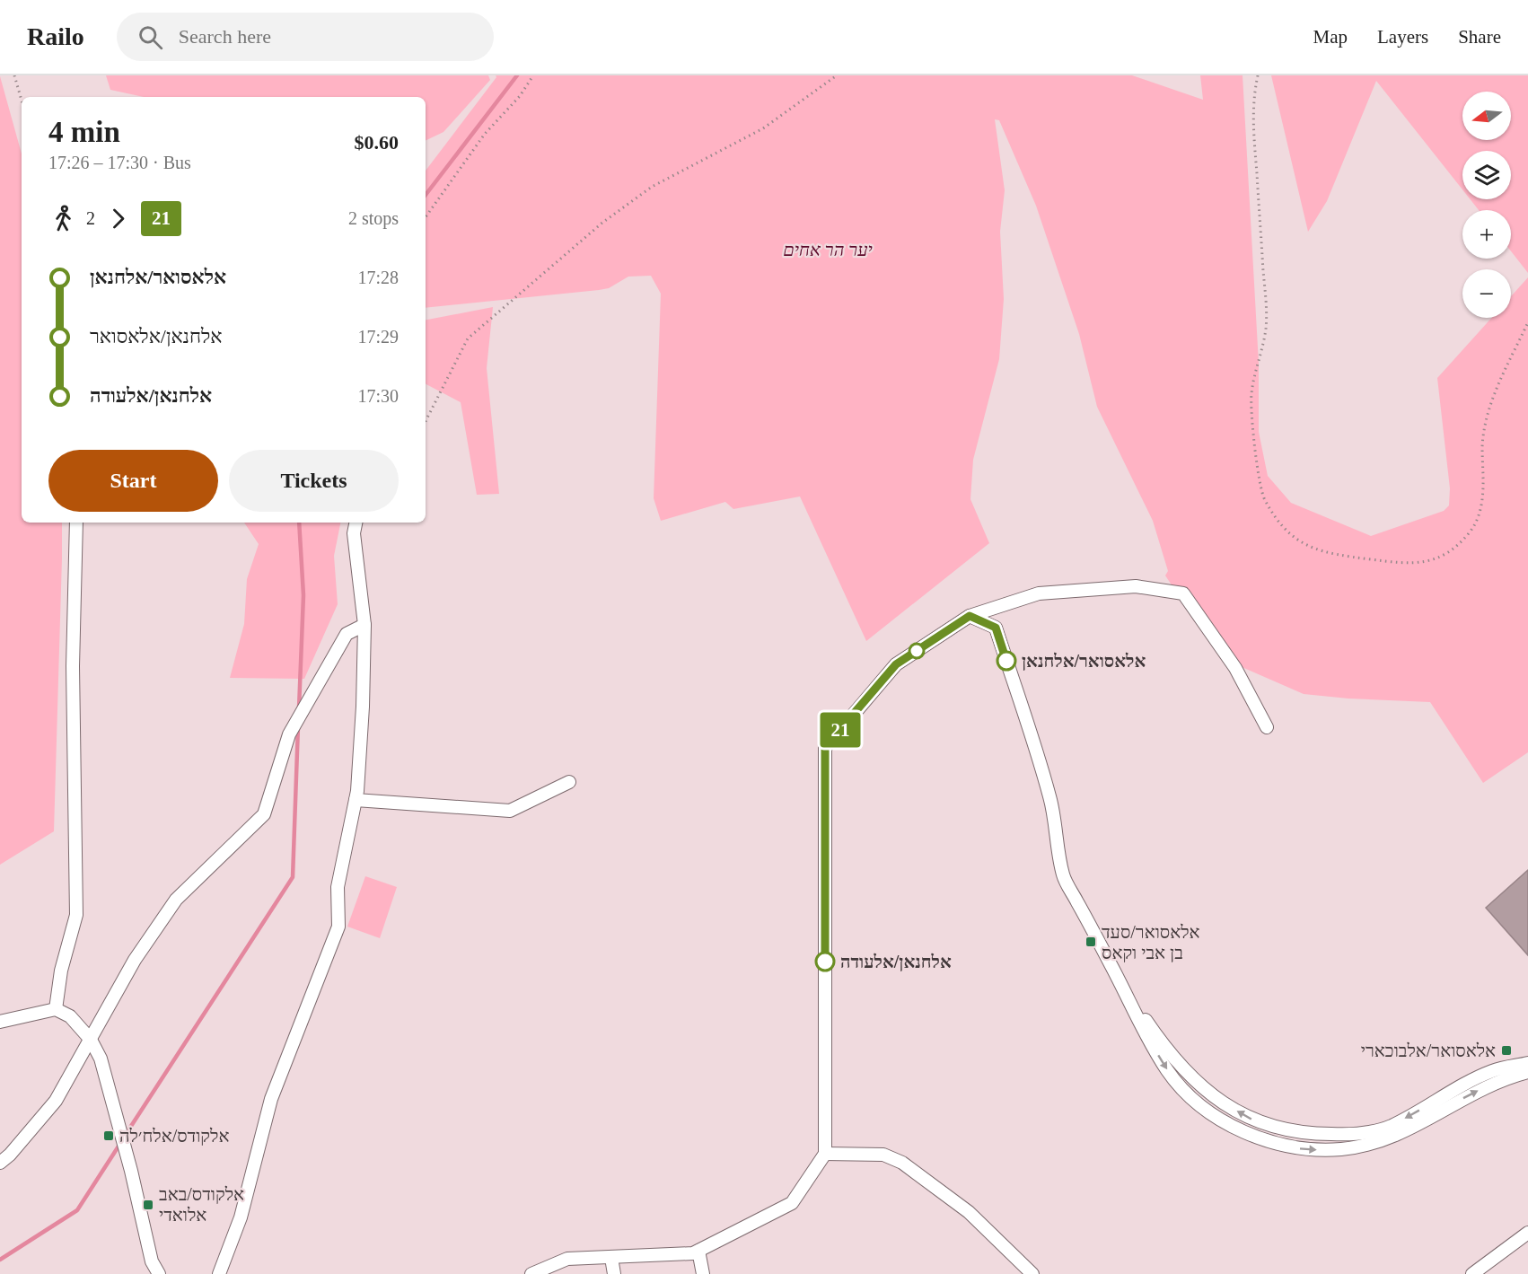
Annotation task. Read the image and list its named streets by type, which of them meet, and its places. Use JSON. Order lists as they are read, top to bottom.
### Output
{
  "parks": ["יער הר אחים"],
  "places": {
    "other": ["אלאסואר/אלחנאן", "אלחנאן/אלעודה"],
    "transit": [
      "אלאסואר/סעד בן אבי וקאס",
      "אלאסואר/אלבוכארי",
      "אלקודס/אלח׳לה",
      "אלקודס/באב אלואדי"
    ]
  },
  "lines": ["bus line 21"],
  "north": "left",
  "page": {
    "header": "Railo",
    "search": "Search here",
    "nav": ["Map", "Layers", "Share"],
    "on_map": "21",
    "map_buttons": ["+", "−"],
    "heading": ["4 min", "17:26 – 17:30 · Bus", "$0.60"],
    "legs": ["2", "21", "2 stops"],
    "list": [
      {
        "name": "אלאסואר/אלחנאן",
        "value": "17:28"
      },
      {
        "name": "אלחנאן/אלאסואר",
        "value": "17:29"
      },
      {
        "name": "אלחנאן/אלעודה",
        "value": "17:30"
      }
    ],
    "buttons": ["Start", "Tickets"]
  }
}
